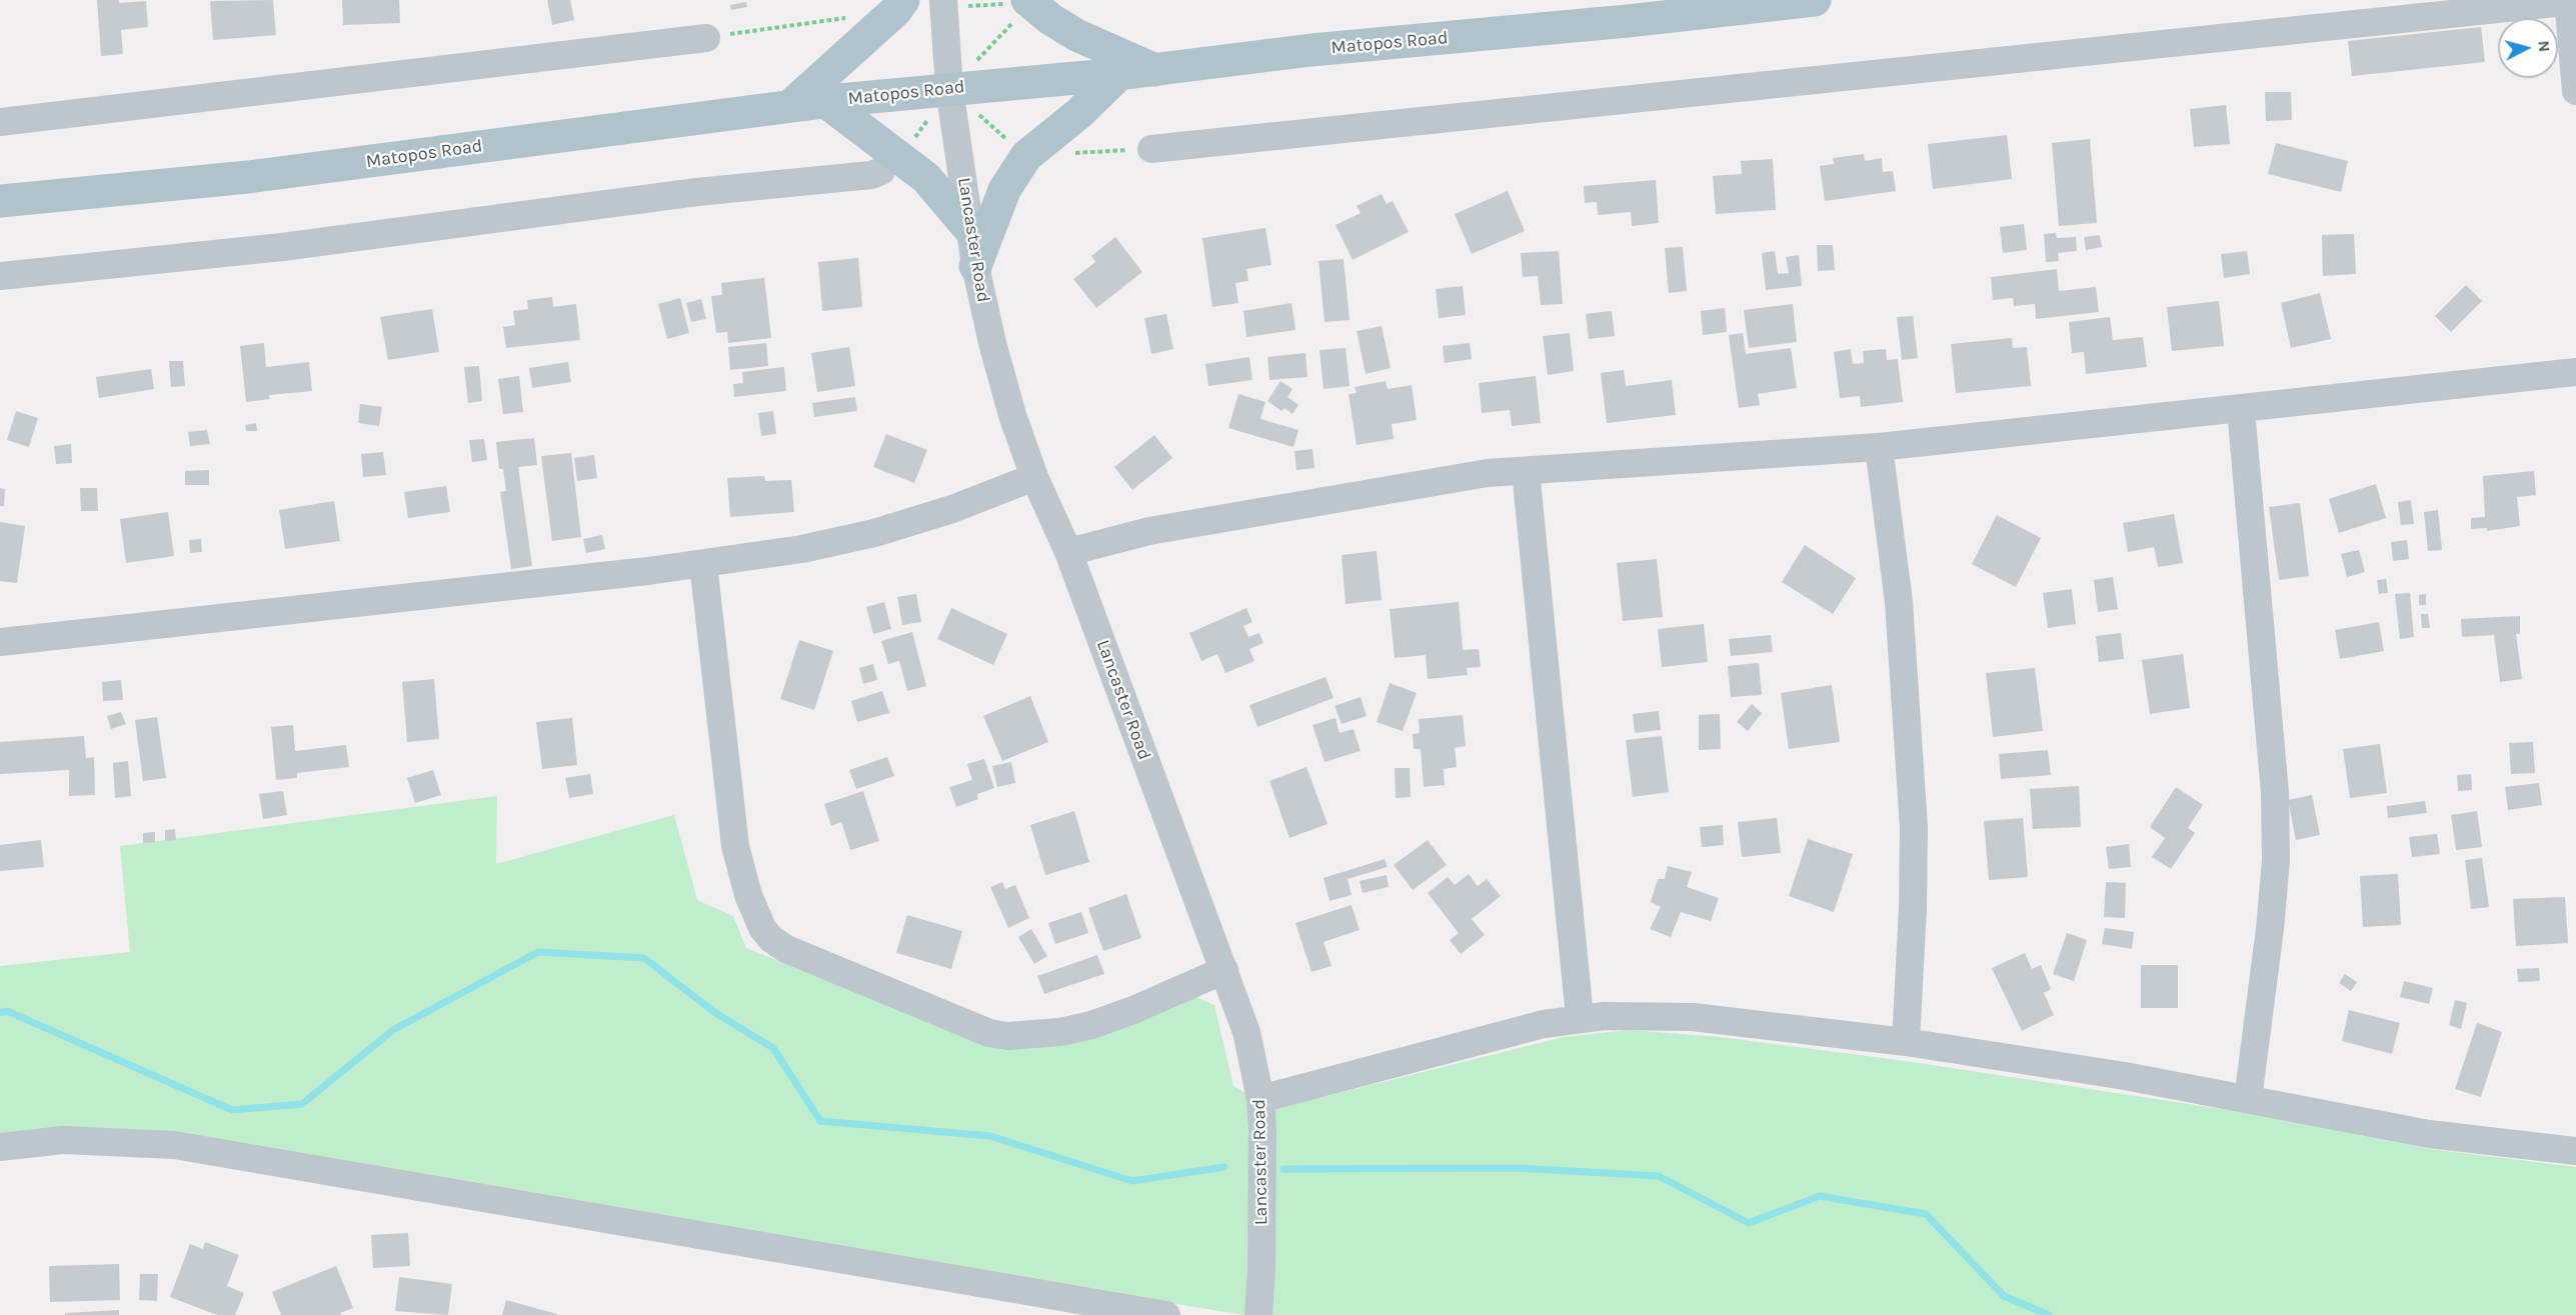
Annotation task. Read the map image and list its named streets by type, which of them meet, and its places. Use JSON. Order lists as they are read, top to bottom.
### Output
{
  "streets": {
    "main road": ["Matopos Road"],
    "street": ["Lancaster Road"]
  },
  "crossings": [
    ["Matopos Road", "Lancaster Road"]
  ],
  "north": "right"
}
